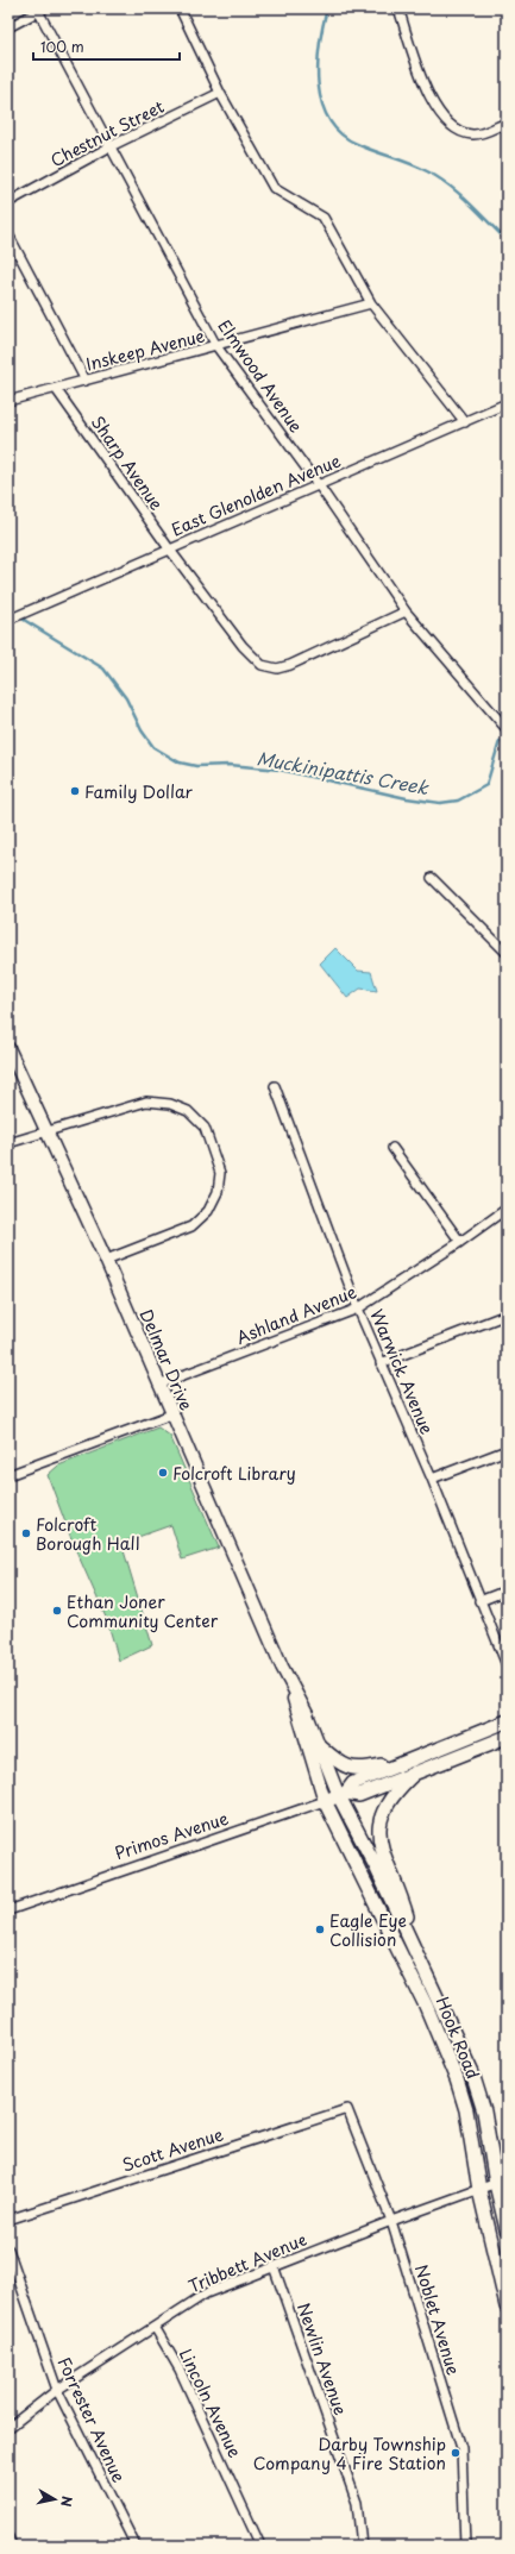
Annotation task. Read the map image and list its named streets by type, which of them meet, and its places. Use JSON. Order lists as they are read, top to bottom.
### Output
{
  "streets": {
    "main road": ["Primos Avenue", "Hook Road"],
    "street": [
      "Chestnut Street",
      "Inskeep Avenue",
      "Elmwood Avenue",
      "Sharp Avenue",
      "East Glenolden Avenue",
      "Ashland Avenue",
      "Delmar Drive",
      "Warwick Avenue",
      "Scott Avenue",
      "Tribbett Avenue",
      "Noblet Avenue",
      "Newlin Avenue",
      "Lincoln Avenue",
      "Forrester Avenue"
    ]
  },
  "crossings": [
    ["Chestnut Street", "Elmwood Avenue"],
    ["Inskeep Avenue", "Elmwood Avenue"],
    ["Inskeep Avenue", "Sharp Avenue"],
    ["Elmwood Avenue", "Sharp Avenue"],
    ["Elmwood Avenue", "East Glenolden Avenue"],
    ["Sharp Avenue", "East Glenolden Avenue"],
    ["Ashland Avenue", "Delmar Drive"],
    ["Ashland Avenue", "Warwick Avenue"],
    ["Delmar Drive", "Primos Avenue"],
    ["Delmar Drive", "Hook Road"],
    ["Primos Avenue", "Hook Road"],
    ["Hook Road", "Tribbett Avenue"],
    ["Scott Avenue", "Noblet Avenue"],
    ["Tribbett Avenue", "Noblet Avenue"],
    ["Tribbett Avenue", "Newlin Avenue"],
    ["Tribbett Avenue", "Lincoln Avenue"],
    ["Tribbett Avenue", "Forrester Avenue"]
  ],
  "water": ["Muckinipattis Creek"],
  "places": [
    "Family Dollar",
    "Folcroft Library",
    "Folcroft Borough Hall",
    "Ethan Joner Community Center",
    "Eagle Eye Collision",
    "Darby Township Company 4 Fire Station"
  ],
  "scale_bar": "100 m",
  "north": "right"
}
